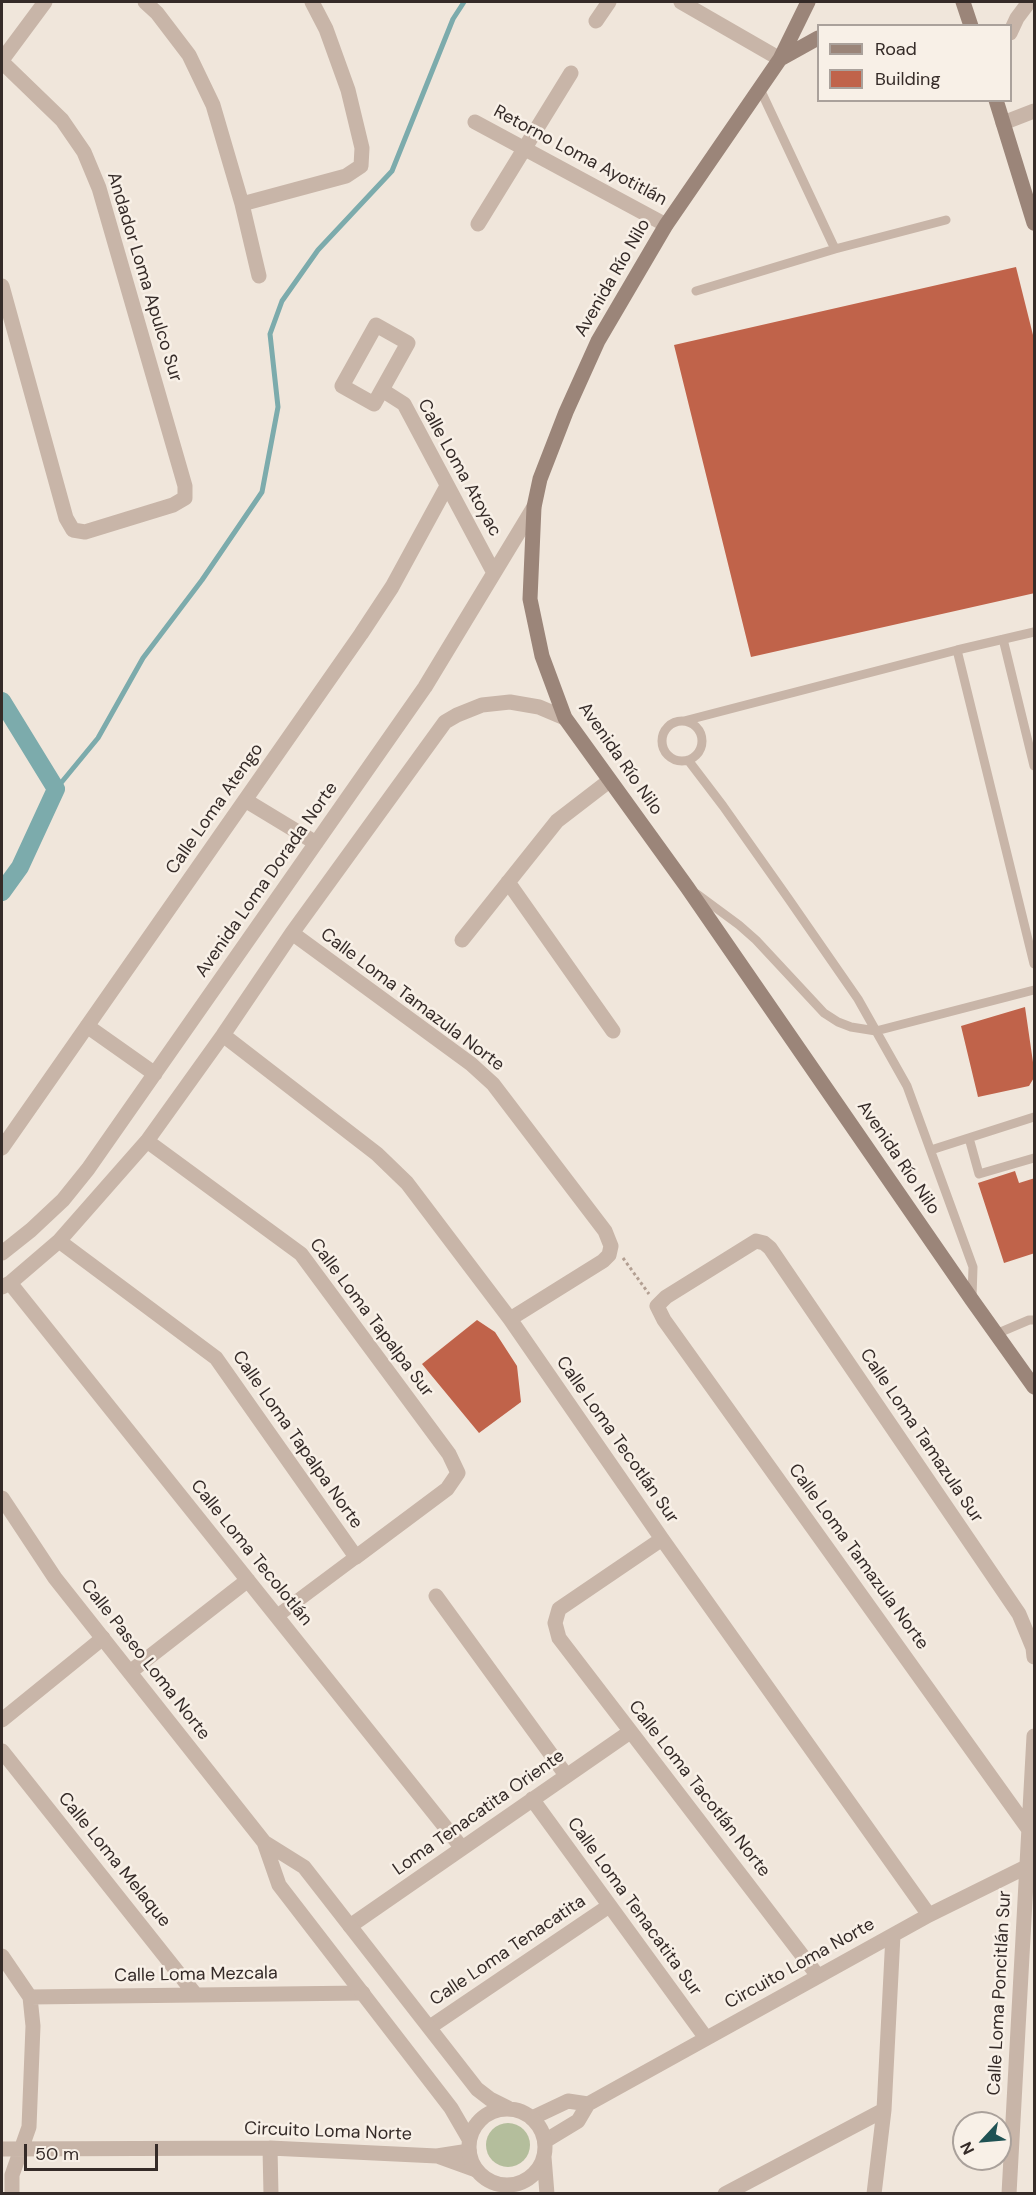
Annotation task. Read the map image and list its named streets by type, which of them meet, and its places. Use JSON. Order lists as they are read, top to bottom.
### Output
{
  "streets": {
    "main road": ["Avenida Río Nilo"],
    "street": [
      "Retorno Loma Ayotitlán",
      "Andador Loma Apulco Sur",
      "Calle Loma Atoyac",
      "Calle Loma Atengo",
      "Avenida Loma Dorada Norte",
      "Calle Loma Tamazula Norte",
      "Calle Loma Tapalpa Sur",
      "Calle Loma Tamazula Sur",
      "Calle Loma Tapalpa Norte",
      "Calle Loma Tecotlán Sur",
      "Calle Loma Tecolotlán",
      "Calle Paseo Loma Norte",
      "Calle Loma Tacotlán Norte",
      "Loma Tenacatita Oriente",
      "Calle Loma Melaque",
      "Calle Loma Tenacatita Sur",
      "Calle Loma Tenacatita",
      "Circuito Loma Norte",
      "Calle Loma Mezcala",
      "Calle Loma Poncitlán Sur"
    ]
  },
  "crossings": [
    ["Retorno Loma Ayotitlán", "Avenida Río Nilo"],
    ["Avenida Río Nilo", "Avenida Loma Dorada Norte"],
    ["Calle Loma Atoyac", "Calle Loma Atengo"],
    ["Calle Loma Atoyac", "Avenida Loma Dorada Norte"],
    ["Calle Loma Tamazula Norte", "Calle Loma Tamazula Sur"],
    ["Calle Loma Tamazula Norte", "Calle Loma Poncitlán Sur"],
    ["Calle Loma Tapalpa Sur", "Calle Loma Tapalpa Norte"],
    ["Calle Loma Tecotlán Sur", "Calle Loma Tacotlán Norte"],
    ["Calle Loma Tecotlán Sur", "Circuito Loma Norte"],
    ["Calle Loma Tecolotlán", "Loma Tenacatita Oriente"],
    ["Calle Paseo Loma Norte", "Loma Tenacatita Oriente"],
    ["Calle Paseo Loma Norte", "Calle Loma Tenacatita"],
    ["Calle Paseo Loma Norte", "Circuito Loma Norte"],
    ["Calle Paseo Loma Norte", "Calle Loma Mezcala"],
    ["Calle Loma Tacotlán Norte", "Loma Tenacatita Oriente"],
    ["Calle Loma Tacotlán Norte", "Circuito Loma Norte"],
    ["Loma Tenacatita Oriente", "Calle Loma Tenacatita Sur"],
    ["Calle Loma Melaque", "Calle Loma Mezcala"],
    ["Calle Loma Tenacatita Sur", "Calle Loma Tenacatita"],
    ["Calle Loma Tenacatita Sur", "Circuito Loma Norte"],
    ["Circuito Loma Norte", "Calle Loma Poncitlán Sur"]
  ],
  "legend": ["Road", "Building"],
  "scale_bar": "50 m",
  "north": "bottom left"
}
